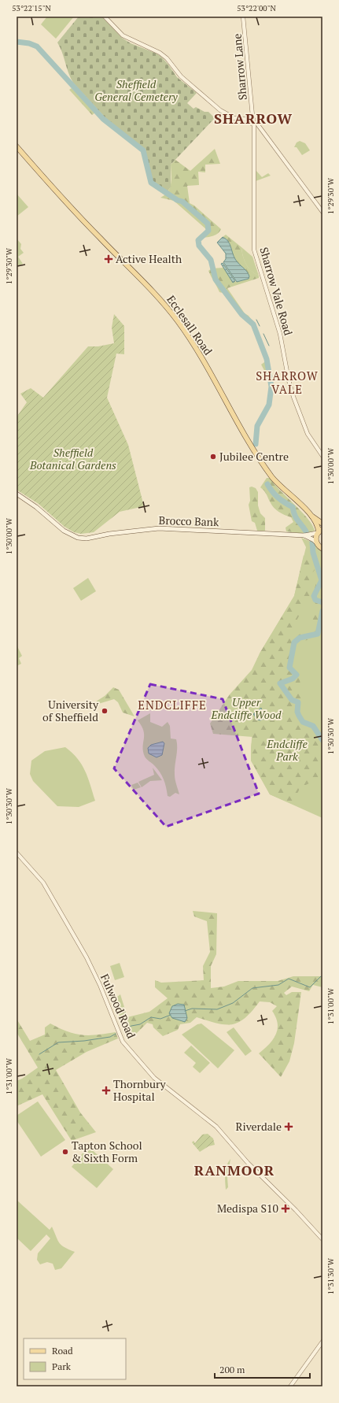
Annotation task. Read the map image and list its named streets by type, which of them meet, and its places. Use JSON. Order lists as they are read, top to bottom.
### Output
{
  "streets": {
    "main road": ["Ecclesall Road", "Brocco Bank"],
    "street": ["Sharrow Lane", "Sharrow Vale Road", "Fulwood Road"]
  },
  "crossings": [
    ["Sharrow Lane", "Sharrow Vale Road"],
    ["Ecclesall Road", "Brocco Bank"]
  ],
  "districts": [
    "SHARROW",
    "SHARROW VALE",
    "ENDCLIFFE",
    "RANMOOR"
  ],
  "parks": [
    "Sheffield General Cemetery",
    "Sheffield Botanical Gardens",
    "Upper Endcliffe Wood",
    "Endcliffe Park"
  ],
  "places": {
    "health": [
      "Active Health",
      "Thornbury Hospital",
      "Riverdale",
      "Medispa S10"
    ],
    "other": ["Jubilee Centre", "University of Sheffield", "Tapton School & Sixth Form"]
  },
  "legend": ["Road", "Park"],
  "scale_bar": "200 m",
  "coordinates": [
    "53°22'15\"N",
    "53°22'00\"N",
    "1°29'30\"W",
    "1°30'00\"W",
    "1°30'30\"W",
    "1°31'00\"W",
    "1°31'30\"W"
  ]
}
